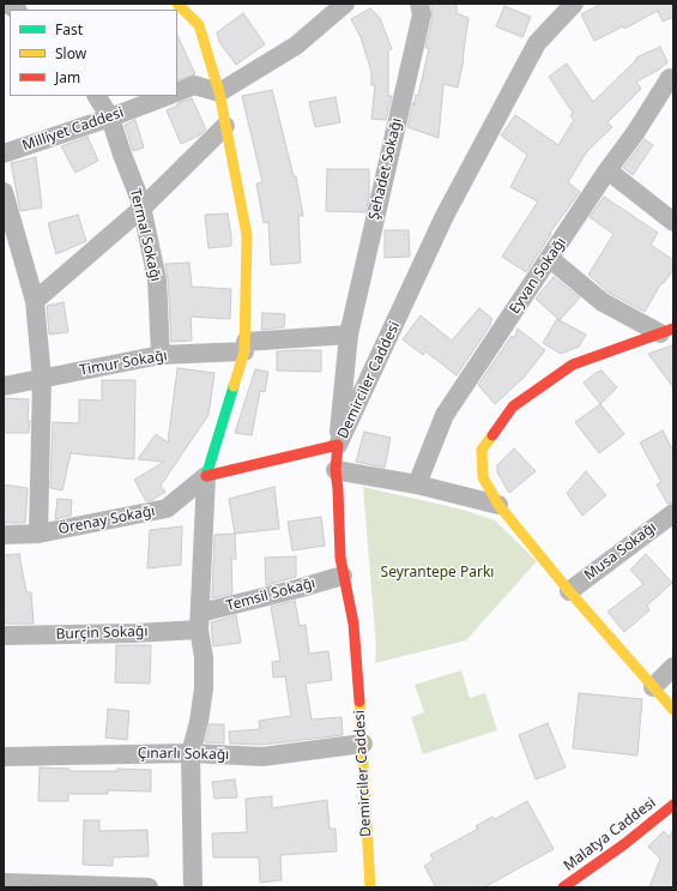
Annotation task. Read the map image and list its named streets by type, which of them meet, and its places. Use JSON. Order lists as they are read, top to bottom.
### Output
{
  "streets": {
    "street": [
      "Milliyet Caddesi",
      "Şehadet Sokağı",
      "Termal Sokağı",
      "Eyvan Sokağı",
      "Timur Sokağı",
      "Demirciler Caddesi",
      "Örenay Sokağı",
      "Musa Sokağı",
      "Temsil Sokağı",
      "Burçin Sokağı",
      "Çınarlı Sokağı",
      "Malatya Caddesi"
    ]
  },
  "crossings": [
    ["Milliyet Caddesi", "Termal Sokağı"],
    ["Şehadet Sokağı", "Demirciler Caddesi"],
    ["Şehadet Sokağı", "Örenay Sokağı"],
    ["Termal Sokağı", "Timur Sokağı"],
    ["Demirciler Caddesi", "Örenay Sokağı"],
    ["Demirciler Caddesi", "Temsil Sokağı"],
    ["Demirciler Caddesi", "Çınarlı Sokağı"],
    ["Temsil Sokağı", "Burçin Sokağı"]
  ],
  "parks": ["Seyrantepe Parkı"],
  "legend": ["Fast", "Slow", "Jam"]
}
